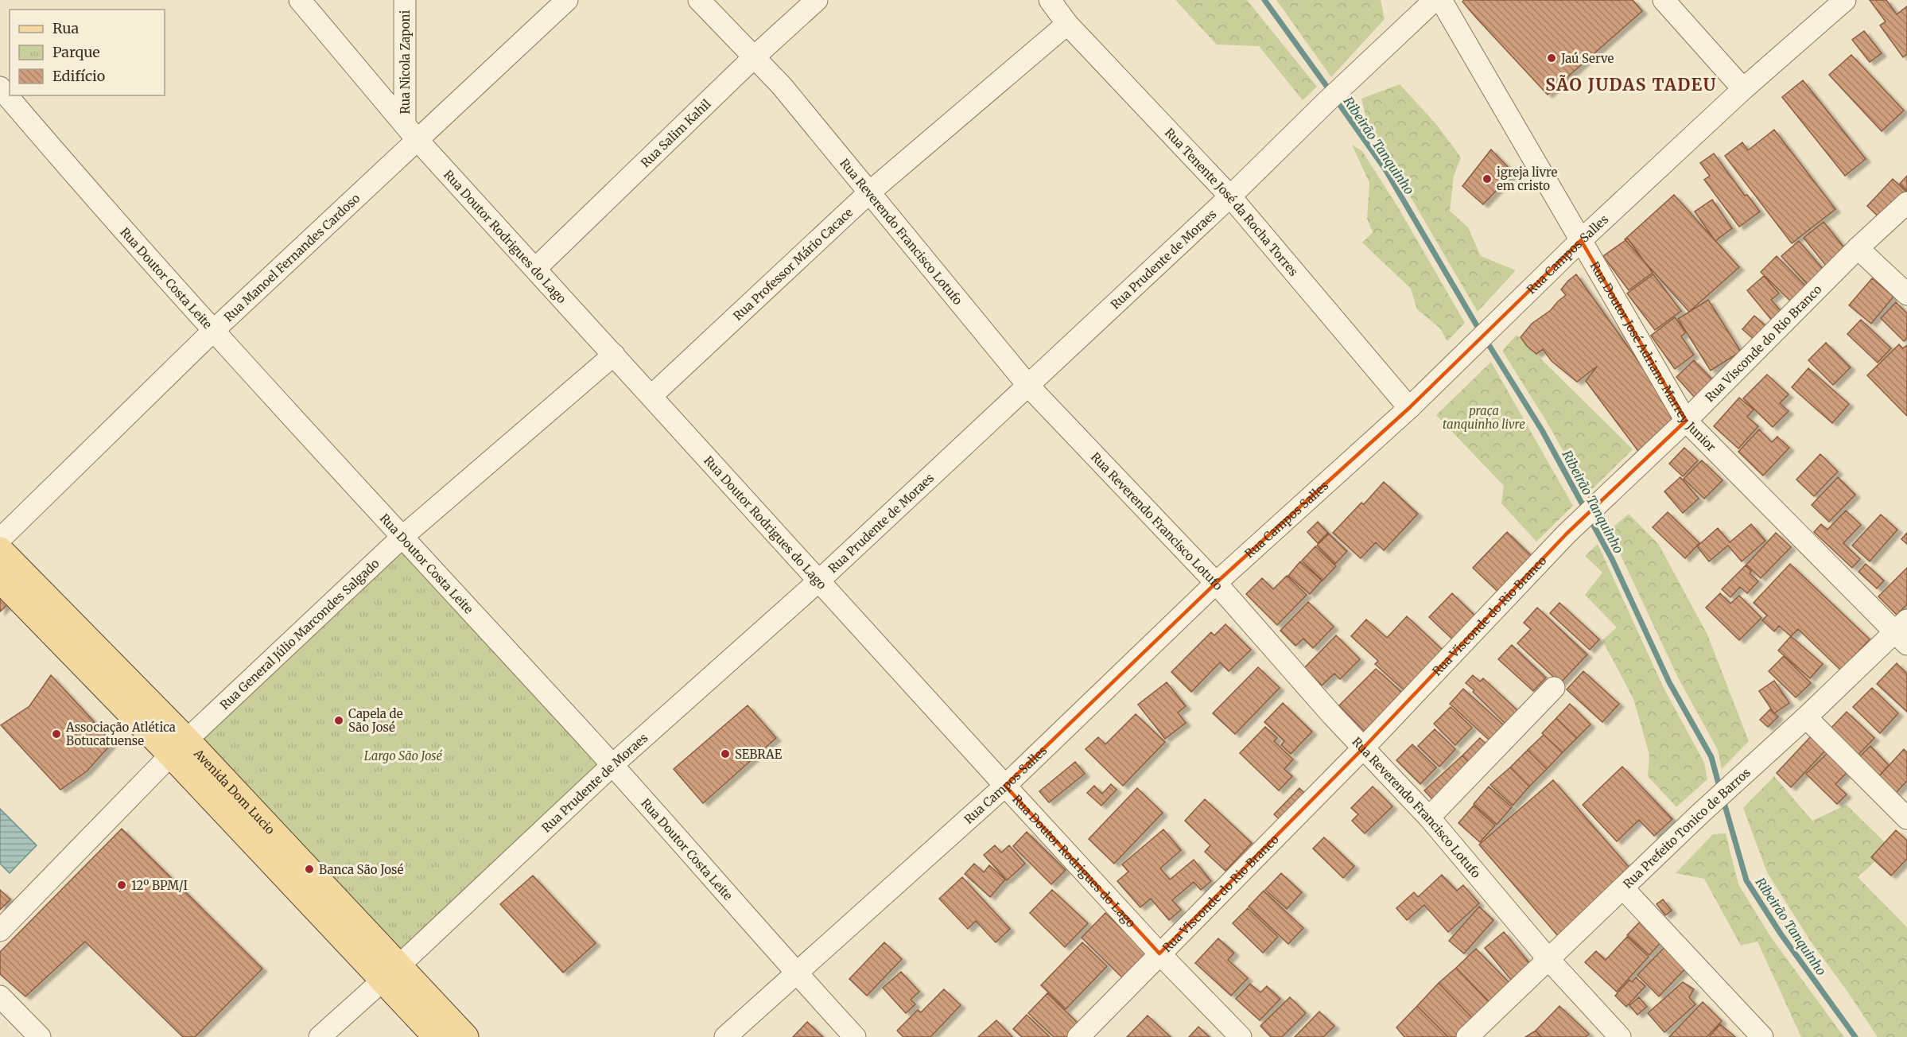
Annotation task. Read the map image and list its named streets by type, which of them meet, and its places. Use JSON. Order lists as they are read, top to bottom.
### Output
{
  "streets": {
    "main road": ["Avenida Dom Lucio"],
    "street": [
      "Rua Nicola Zaponi",
      "Rua Salim Kahil",
      "Rua Tenente José da Rocha Torres",
      "Rua Reverendo Francisco Lotufo",
      "Rua Doutor Rodrigues do Lago",
      "Rua Campos Salles",
      "Rua Manoel Fernandes Cardoso",
      "Rua Prudente de Moraes",
      "Rua Professor Mário Cacace",
      "Rua Doutor Costa Leite",
      "Rua Visconde do Rio Branco",
      "Rua Doutor José Adriano Marrey Junior",
      "Rua General Júlio Marcondes Salgado",
      "Rua Prefeito Tonico de Barros"
    ]
  },
  "crossings": [
    ["Rua Nicola Zaponi", "Rua Doutor Rodrigues do Lago"],
    ["Rua Nicola Zaponi", "Rua Manoel Fernandes Cardoso"],
    ["Rua Salim Kahil", "Rua Reverendo Francisco Lotufo"],
    ["Rua Salim Kahil", "Rua Doutor Rodrigues do Lago"],
    ["Rua Tenente José da Rocha Torres", "Rua Campos Salles"],
    ["Rua Tenente José da Rocha Torres", "Rua Prudente de Moraes"],
    ["Rua Tenente José da Rocha Torres", "Rua Professor Mário Cacace"],
    ["Rua Reverendo Francisco Lotufo", "Rua Campos Salles"],
    ["Rua Reverendo Francisco Lotufo", "Rua Prudente de Moraes"],
    ["Rua Reverendo Francisco Lotufo", "Rua Professor Mário Cacace"],
    ["Rua Reverendo Francisco Lotufo", "Rua Visconde do Rio Branco"],
    ["Rua Reverendo Francisco Lotufo", "Rua Prefeito Tonico de Barros"],
    ["Rua Doutor Rodrigues do Lago", "Rua Campos Salles"],
    ["Rua Doutor Rodrigues do Lago", "Rua Manoel Fernandes Cardoso"],
    ["Rua Doutor Rodrigues do Lago", "Rua Prudente de Moraes"],
    ["Rua Doutor Rodrigues do Lago", "Rua Professor Mário Cacace"],
    ["Rua Doutor Rodrigues do Lago", "Rua Visconde do Rio Branco"],
    ["Rua Doutor Rodrigues do Lago", "Rua General Júlio Marcondes Salgado"],
    ["Rua Campos Salles", "Rua Doutor Costa Leite"],
    ["Rua Campos Salles", "Rua Doutor José Adriano Marrey Junior"],
    ["Rua Manoel Fernandes Cardoso", "Rua Doutor Costa Leite"],
    ["Rua Prudente de Moraes", "Rua Doutor Costa Leite"],
    ["Rua Prudente de Moraes", "Avenida Dom Lucio"],
    ["Rua Doutor Costa Leite", "Rua General Júlio Marcondes Salgado"],
    ["Rua Visconde do Rio Branco", "Rua Doutor José Adriano Marrey Junior"],
    ["Rua Doutor José Adriano Marrey Junior", "Rua Prefeito Tonico de Barros"],
    ["Rua General Júlio Marcondes Salgado", "Avenida Dom Lucio"]
  ],
  "districts": ["SÃO JUDAS TADEU"],
  "water": ["Ribeirão Tanquinho"],
  "parks": ["praça tanquinho livre", "Largo São José"],
  "places": [
    "Jaú Serve",
    "igreja livre em cristo",
    "Capela de São José",
    "Associação Atlética Botucatuense",
    "SEBRAE",
    "Banca São José",
    "12º BPM/I"
  ],
  "legend": ["Rua", "Parque", "Edifício"]
}
